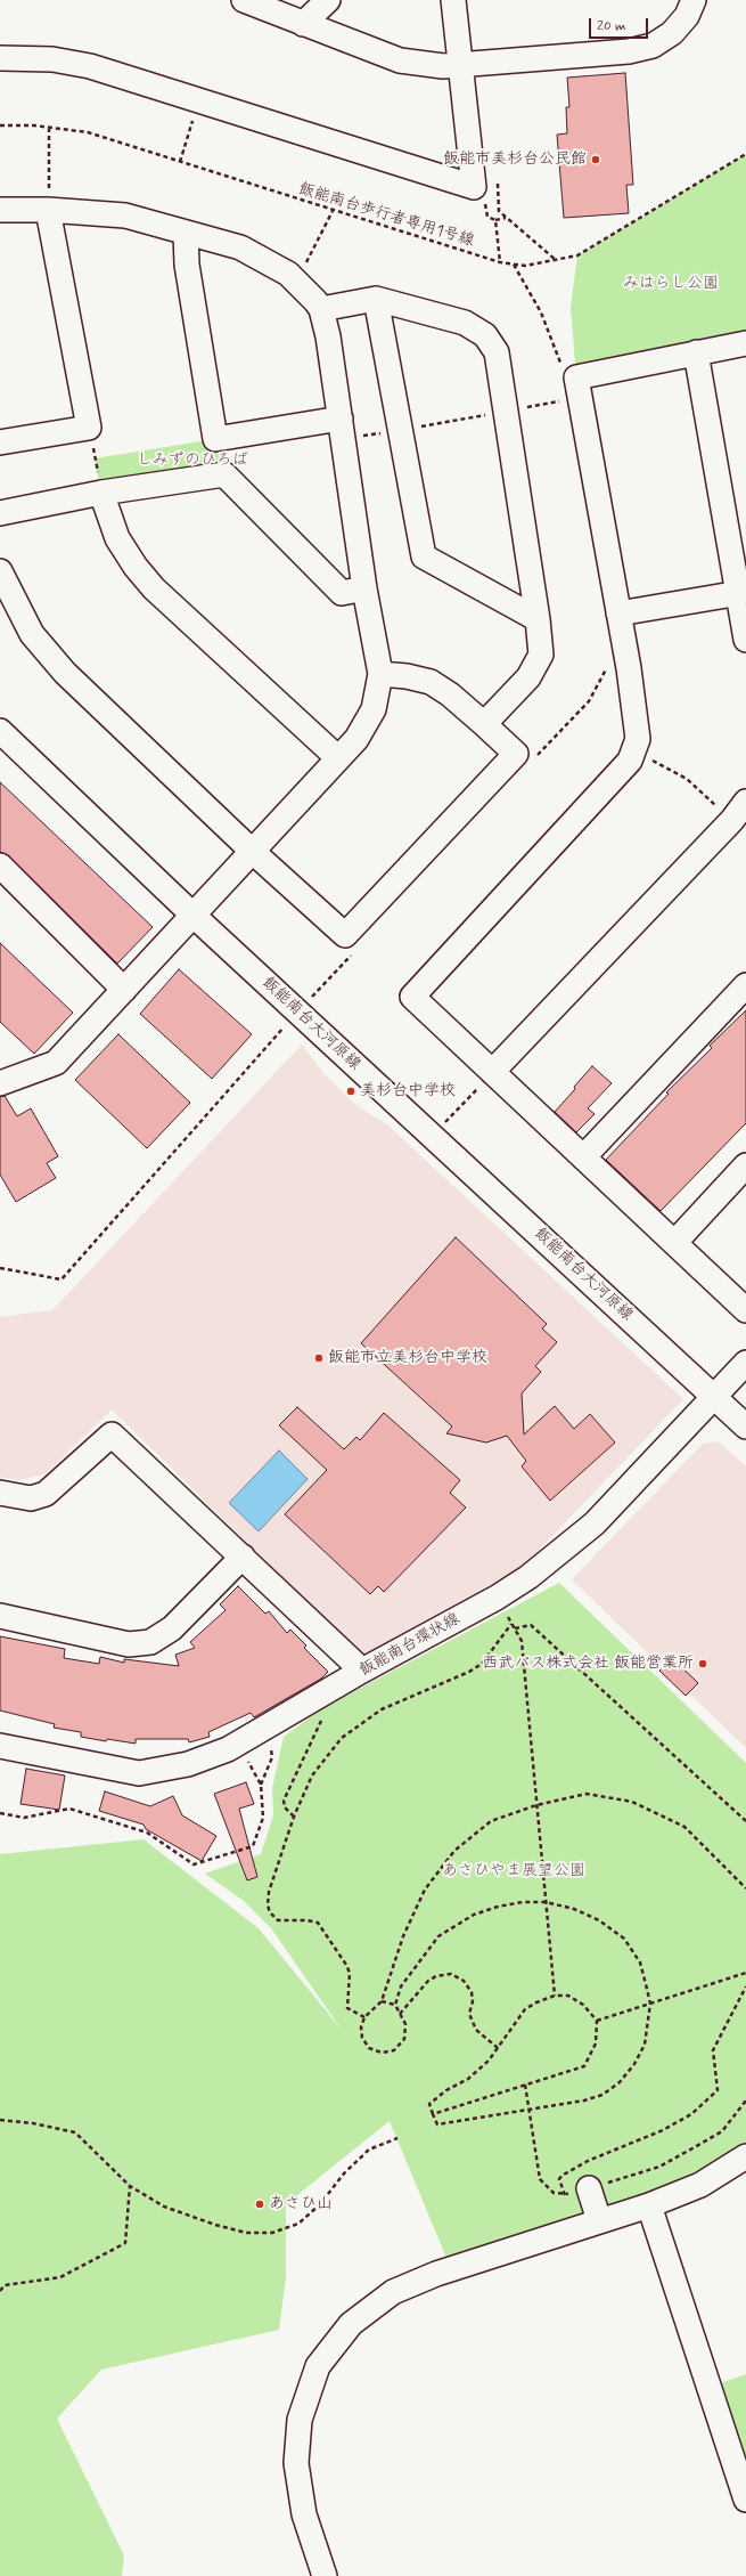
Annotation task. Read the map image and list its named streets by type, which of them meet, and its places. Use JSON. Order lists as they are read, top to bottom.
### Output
{
  "streets": {
    "street": ["飯能南台大河原線", "飯能南台環状線"],
    "path": ["飯能南台歩行者専用1号線"]
  },
  "crossings": [
    ["飯能南台大河原線", "飯能南台環状線"]
  ],
  "parks": ["みはらし公園", "しみずのひろば", "あさひやま展望公園"],
  "places": [
    "飯能市美杉台公民館",
    "美杉台中学校",
    "飯能市立美杉台中学校",
    "西武バス株式会社 飯能営業所",
    "あさひ山"
  ],
  "scale_bar": "20 m"
}
